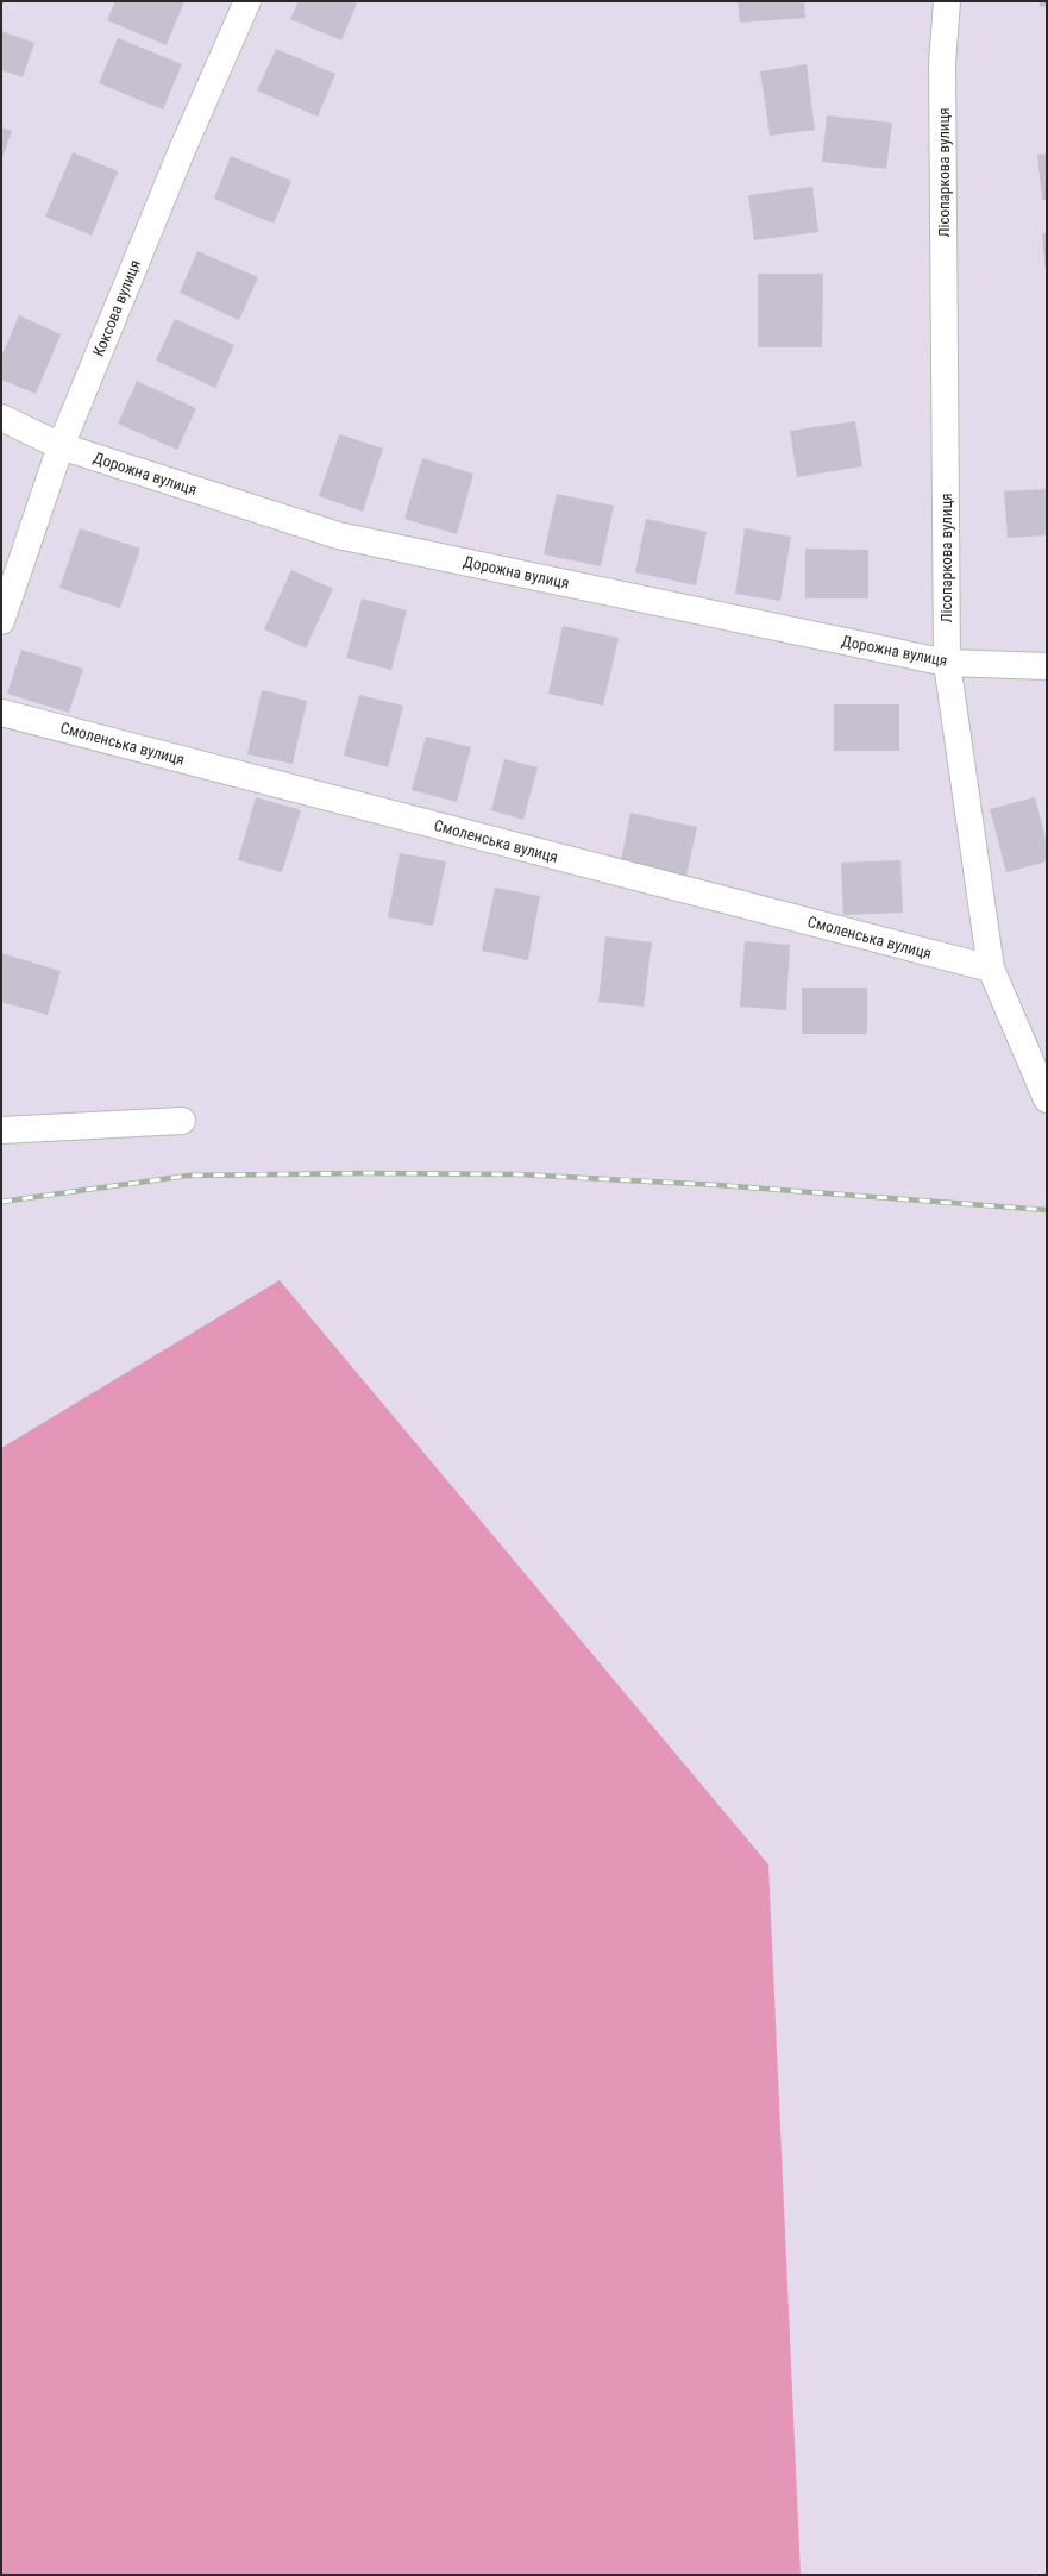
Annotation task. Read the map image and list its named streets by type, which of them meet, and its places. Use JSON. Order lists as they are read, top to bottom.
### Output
{
  "streets": {
    "street": [
      "Лісопаркова вулиця",
      "Коксова вулиця",
      "Дорожна вулиця",
      "Смоленська вулиця"
    ]
  },
  "crossings": [
    ["Лісопаркова вулиця", "Дорожна вулиця"],
    ["Лісопаркова вулиця", "Смоленська вулиця"],
    ["Коксова вулиця", "Дорожна вулиця"]
  ]
}
